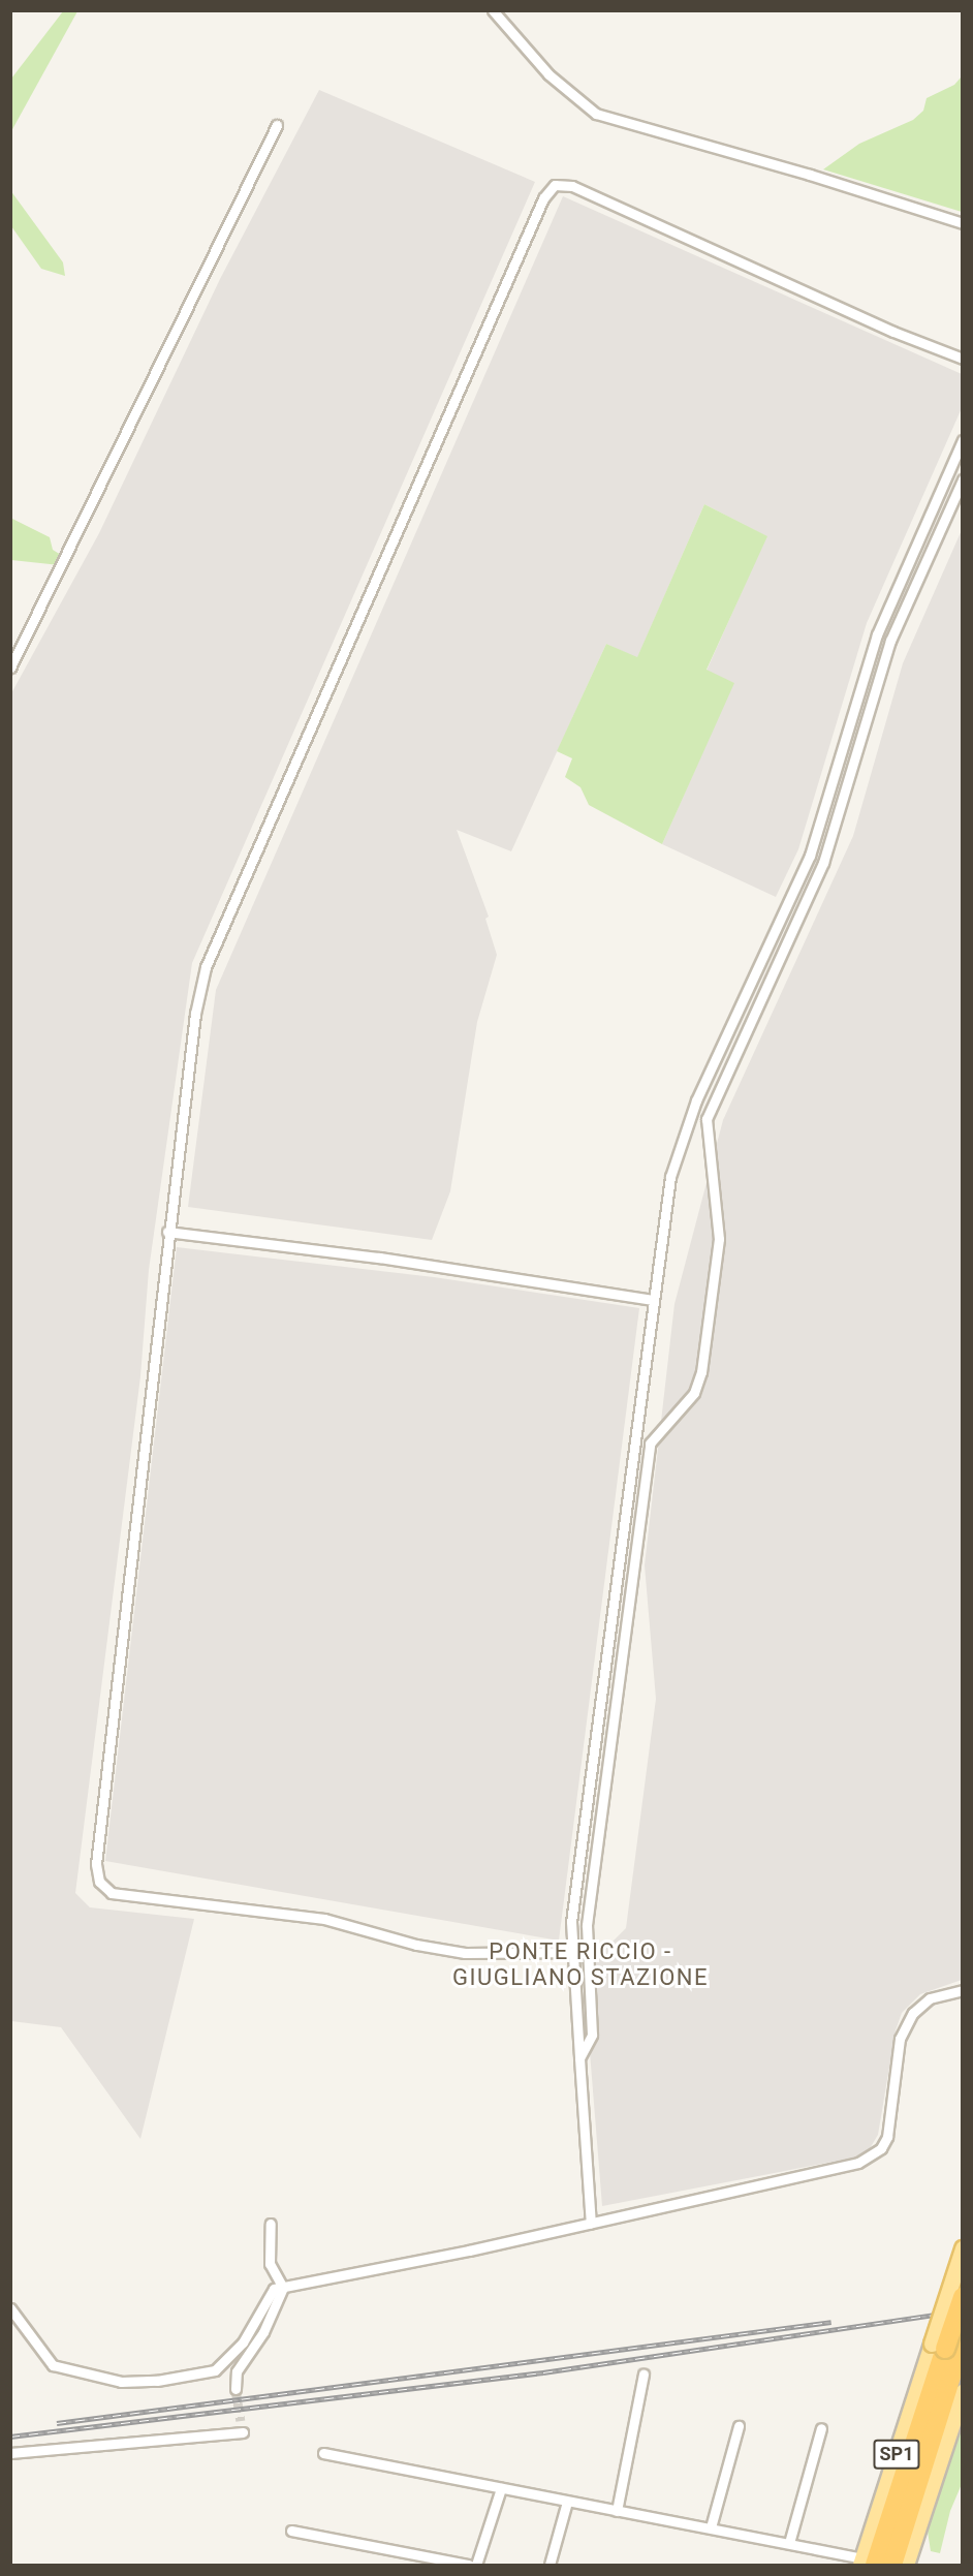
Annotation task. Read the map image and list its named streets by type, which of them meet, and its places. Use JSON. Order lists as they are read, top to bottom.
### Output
{
  "streets": {
    "main road": ["SP1"]
  },
  "districts": ["PONTE RICCIO - GIUGLIANO STAZIONE"]
}
